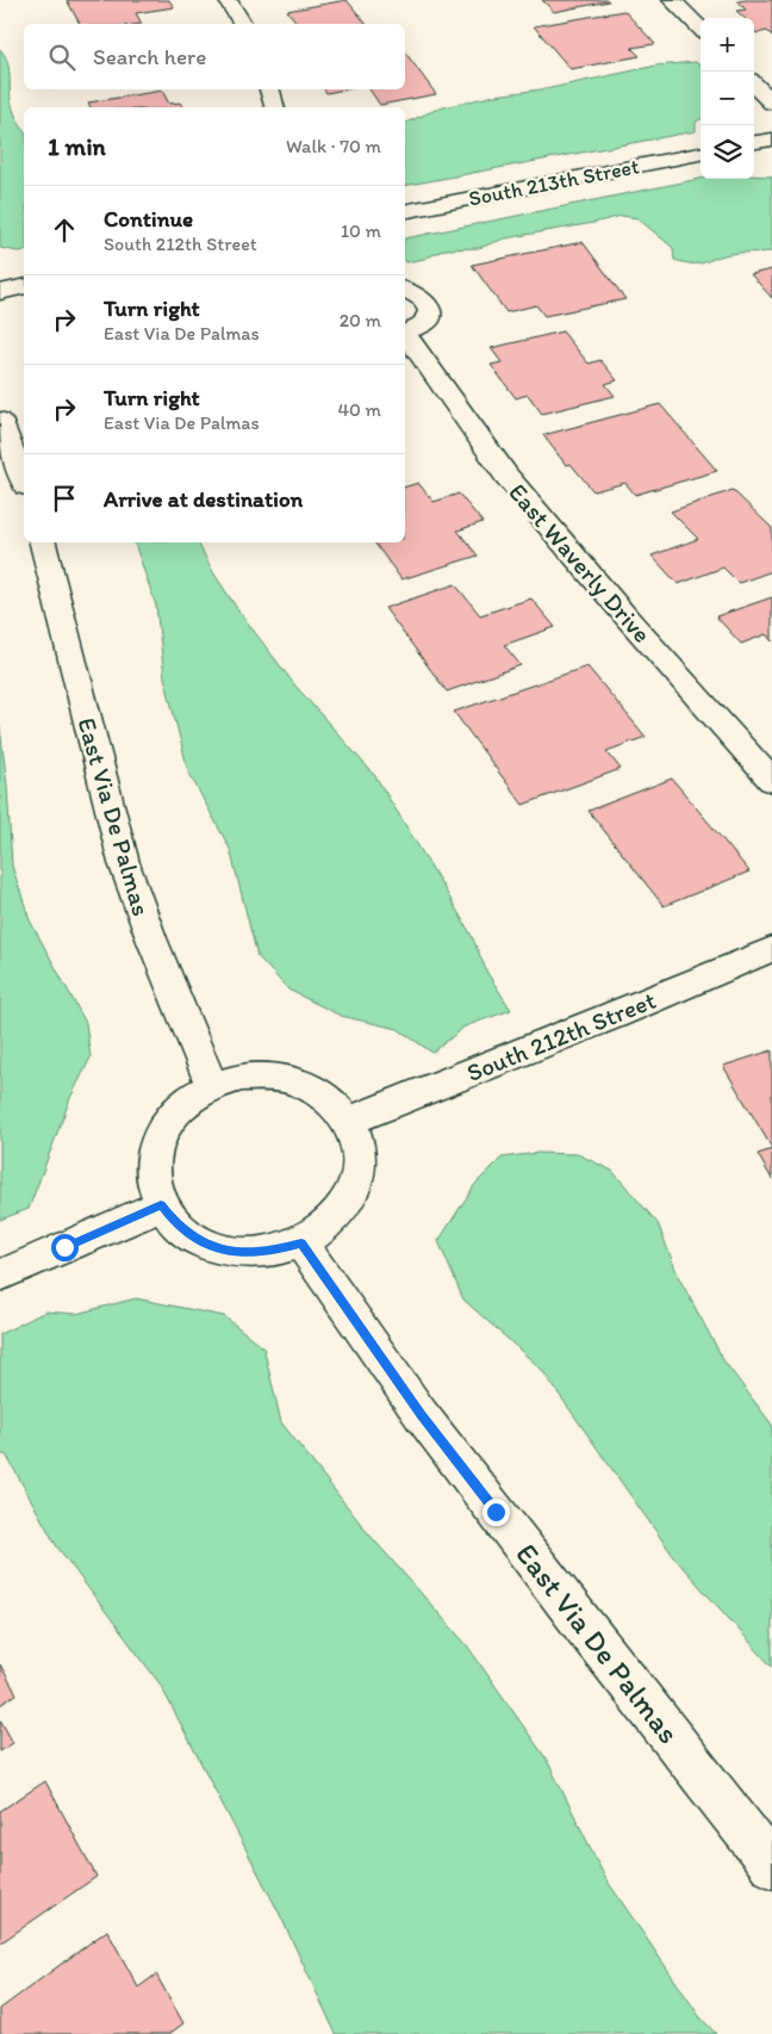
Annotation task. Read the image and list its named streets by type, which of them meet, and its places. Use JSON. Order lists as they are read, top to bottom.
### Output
{
  "streets": {
    "street": [
      "South 213th Street",
      "East Waverly Drive",
      "East Via De Palmas",
      "South 212th Street"
    ]
  },
  "crossings": [
    ["East Via De Palmas", "South 212th Street"]
  ],
  "page": {
    "map_buttons": ["+", "−"],
    "search": "Search here",
    "heading": ["1 min", "Walk · 70 m"],
    "list": [
      ["Continue", "South 212th Street", "10 m"],
      ["Turn right", "East Via De Palmas", "20 m"],
      ["Turn right", "East Via De Palmas", "40 m"],
      "Arrive at destination"
    ]
  }
}
